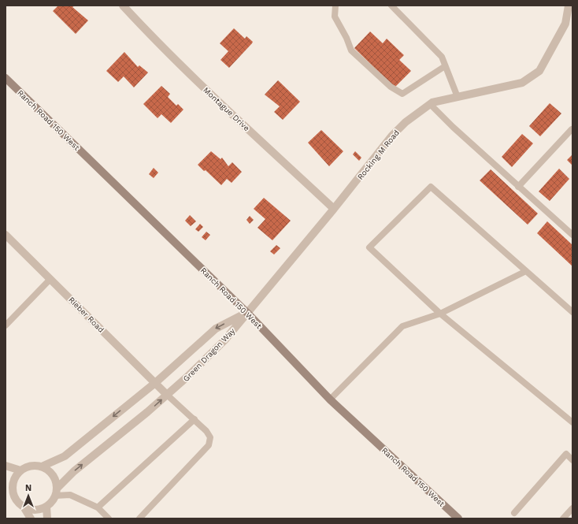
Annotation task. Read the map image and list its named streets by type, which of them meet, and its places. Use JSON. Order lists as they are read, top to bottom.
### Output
{
  "streets": {
    "main road": ["Ranch Road 150 West"],
    "street": [
      "Montague Drive",
      "Rocking M Road",
      "Rieber Road",
      "Green Dragon Way"
    ]
  },
  "crossings": [
    ["Montague Drive", "Rocking M Road"],
    ["Ranch Road 150 West", "Rocking M Road"],
    ["Ranch Road 150 West", "Green Dragon Way"],
    ["Rocking M Road", "Green Dragon Way"],
    ["Rieber Road", "Green Dragon Way"]
  ],
  "north": "top"
}
